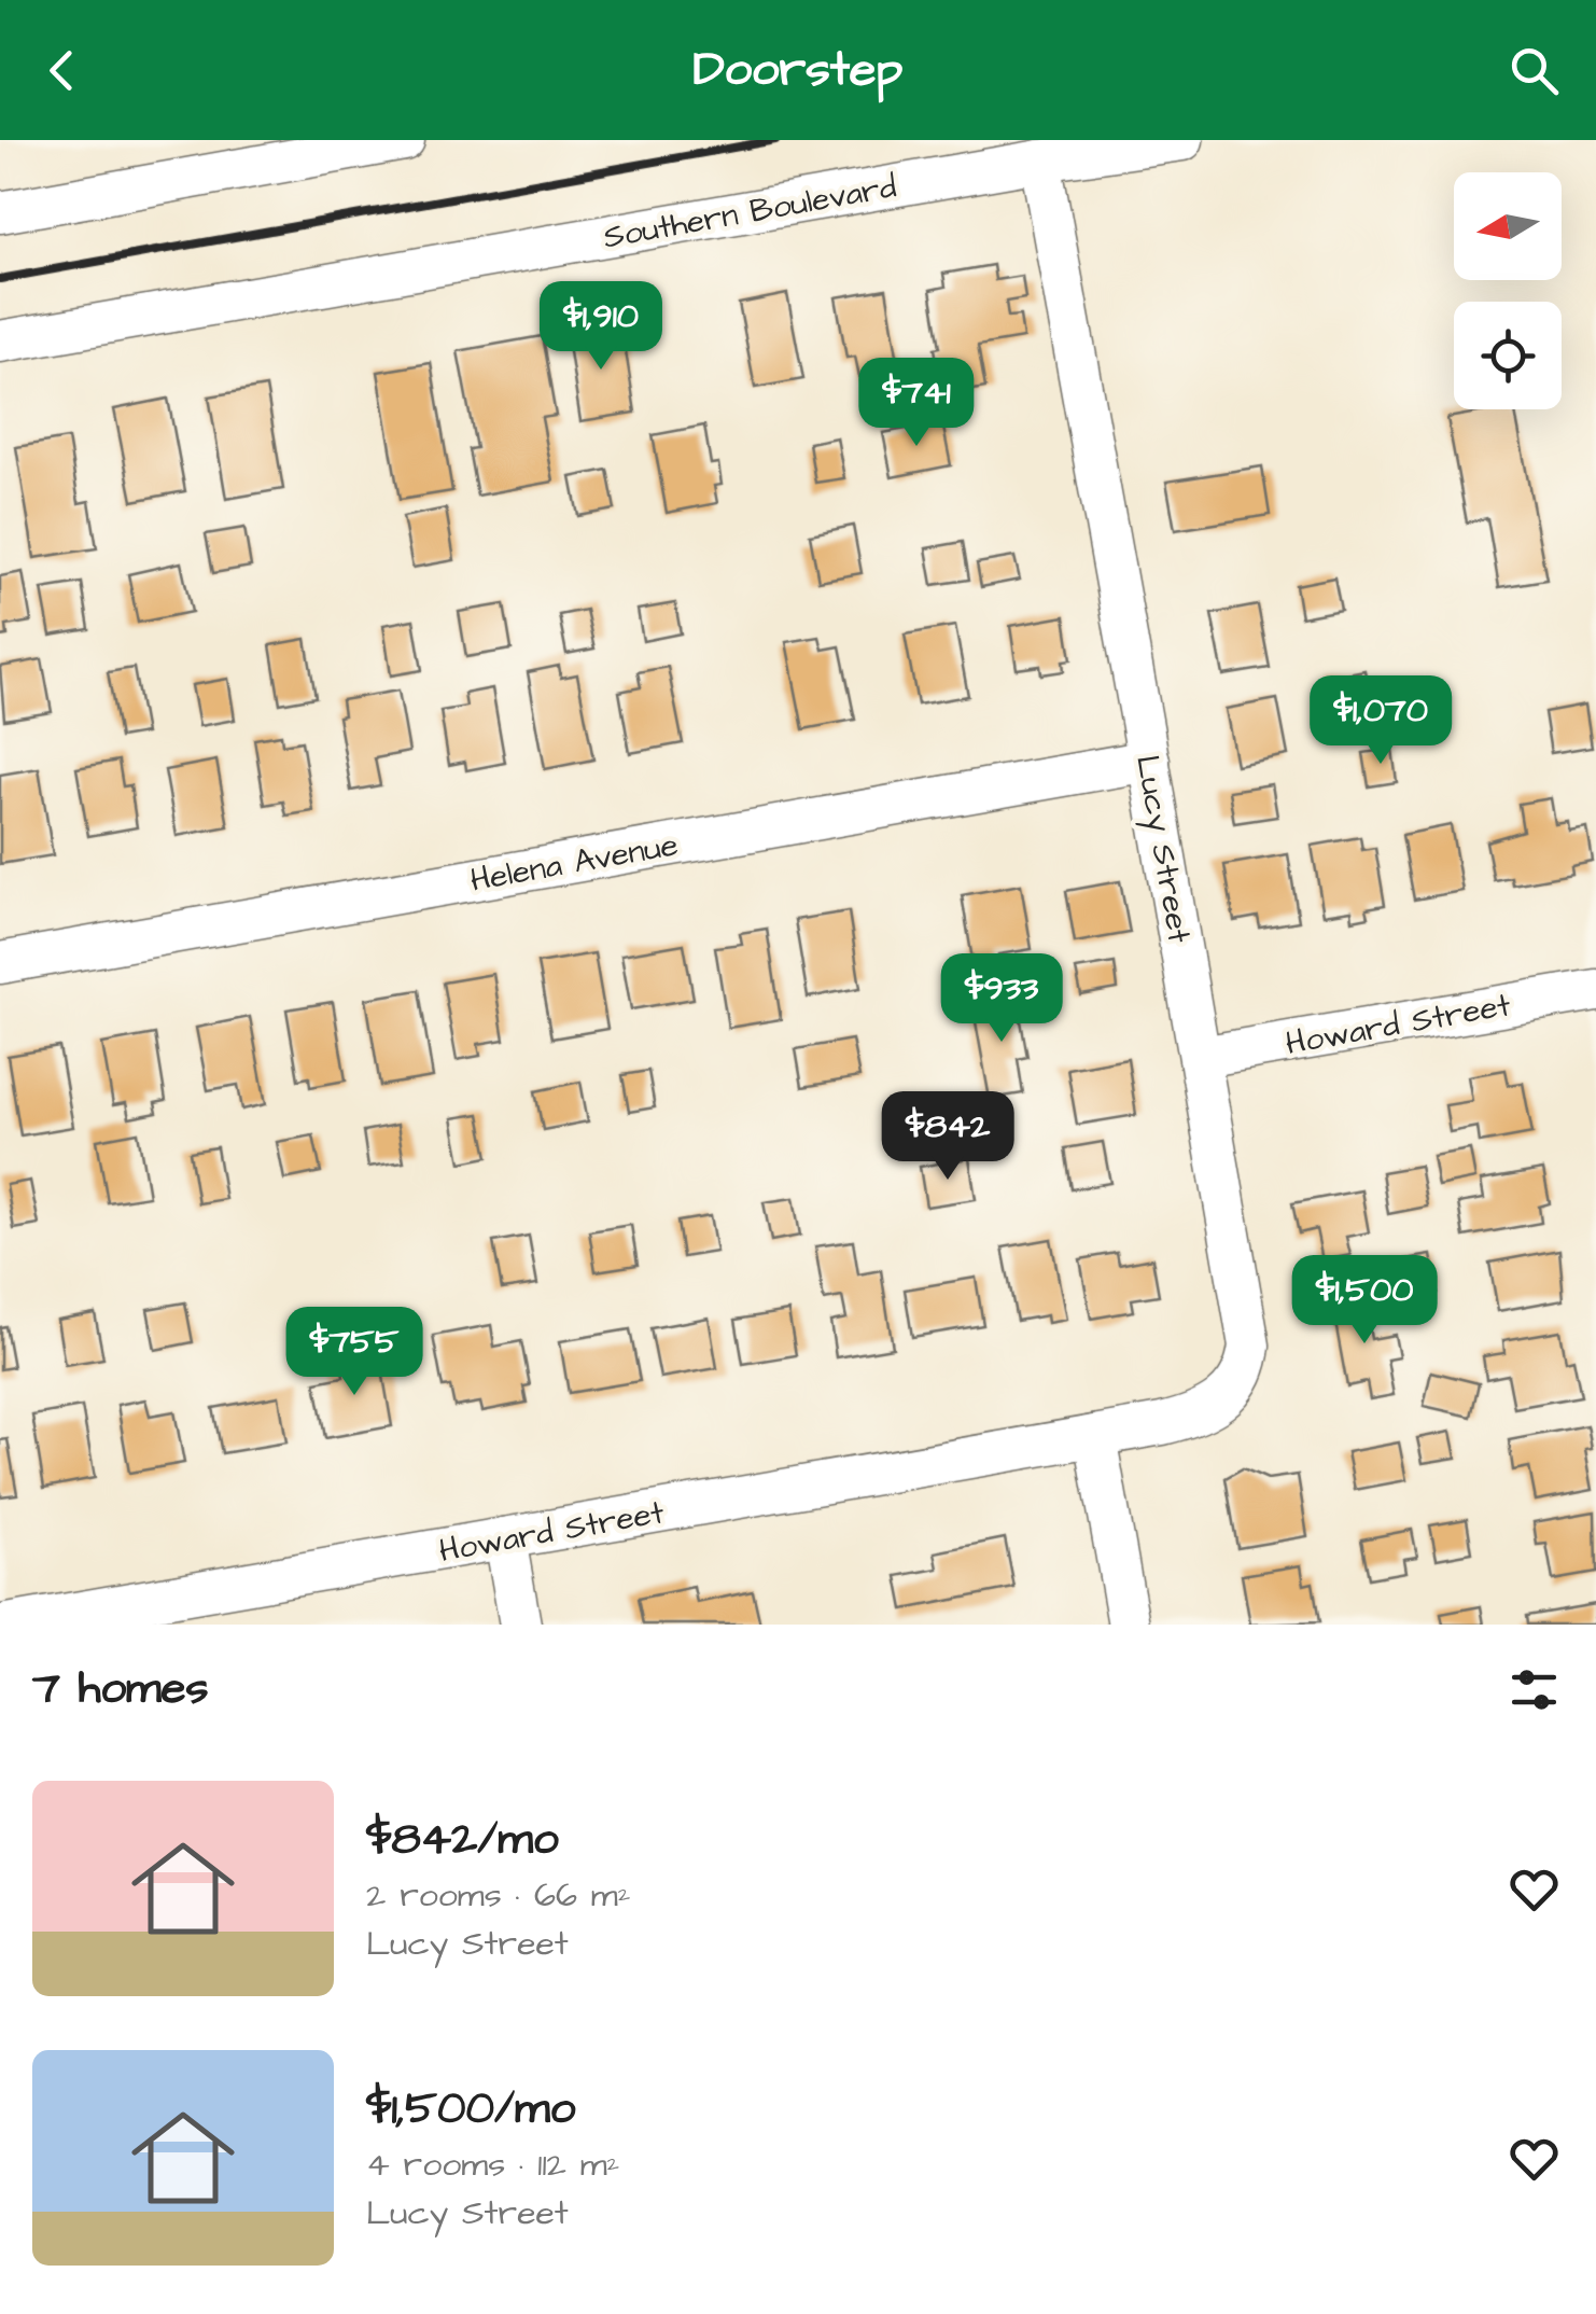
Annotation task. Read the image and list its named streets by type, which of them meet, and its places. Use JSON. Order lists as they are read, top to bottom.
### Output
{
  "streets": {
    "street": [
      "Southern Boulevard",
      "Lucy Street",
      "Helena Avenue",
      "Howard Street"
    ]
  },
  "crossings": [
    ["Southern Boulevard", "Lucy Street"],
    ["Lucy Street", "Helena Avenue"],
    ["Lucy Street", "Howard Street"]
  ],
  "north": "left",
  "page": {
    "header": "Doorstep",
    "price": [
      "$1,910",
      "$741",
      "$1,070",
      "$933",
      "$842",
      "$1,500",
      "$755"
    ],
    "heading": "7 homes",
    "list": [
      {
        "name": "$842/mo",
        "note": "2 rooms · 66 m² · Lucy Street"
      },
      {
        "name": "$1,500/mo",
        "note": "4 rooms · 112 m² · Lucy Street"
      }
    ]
  }
}
